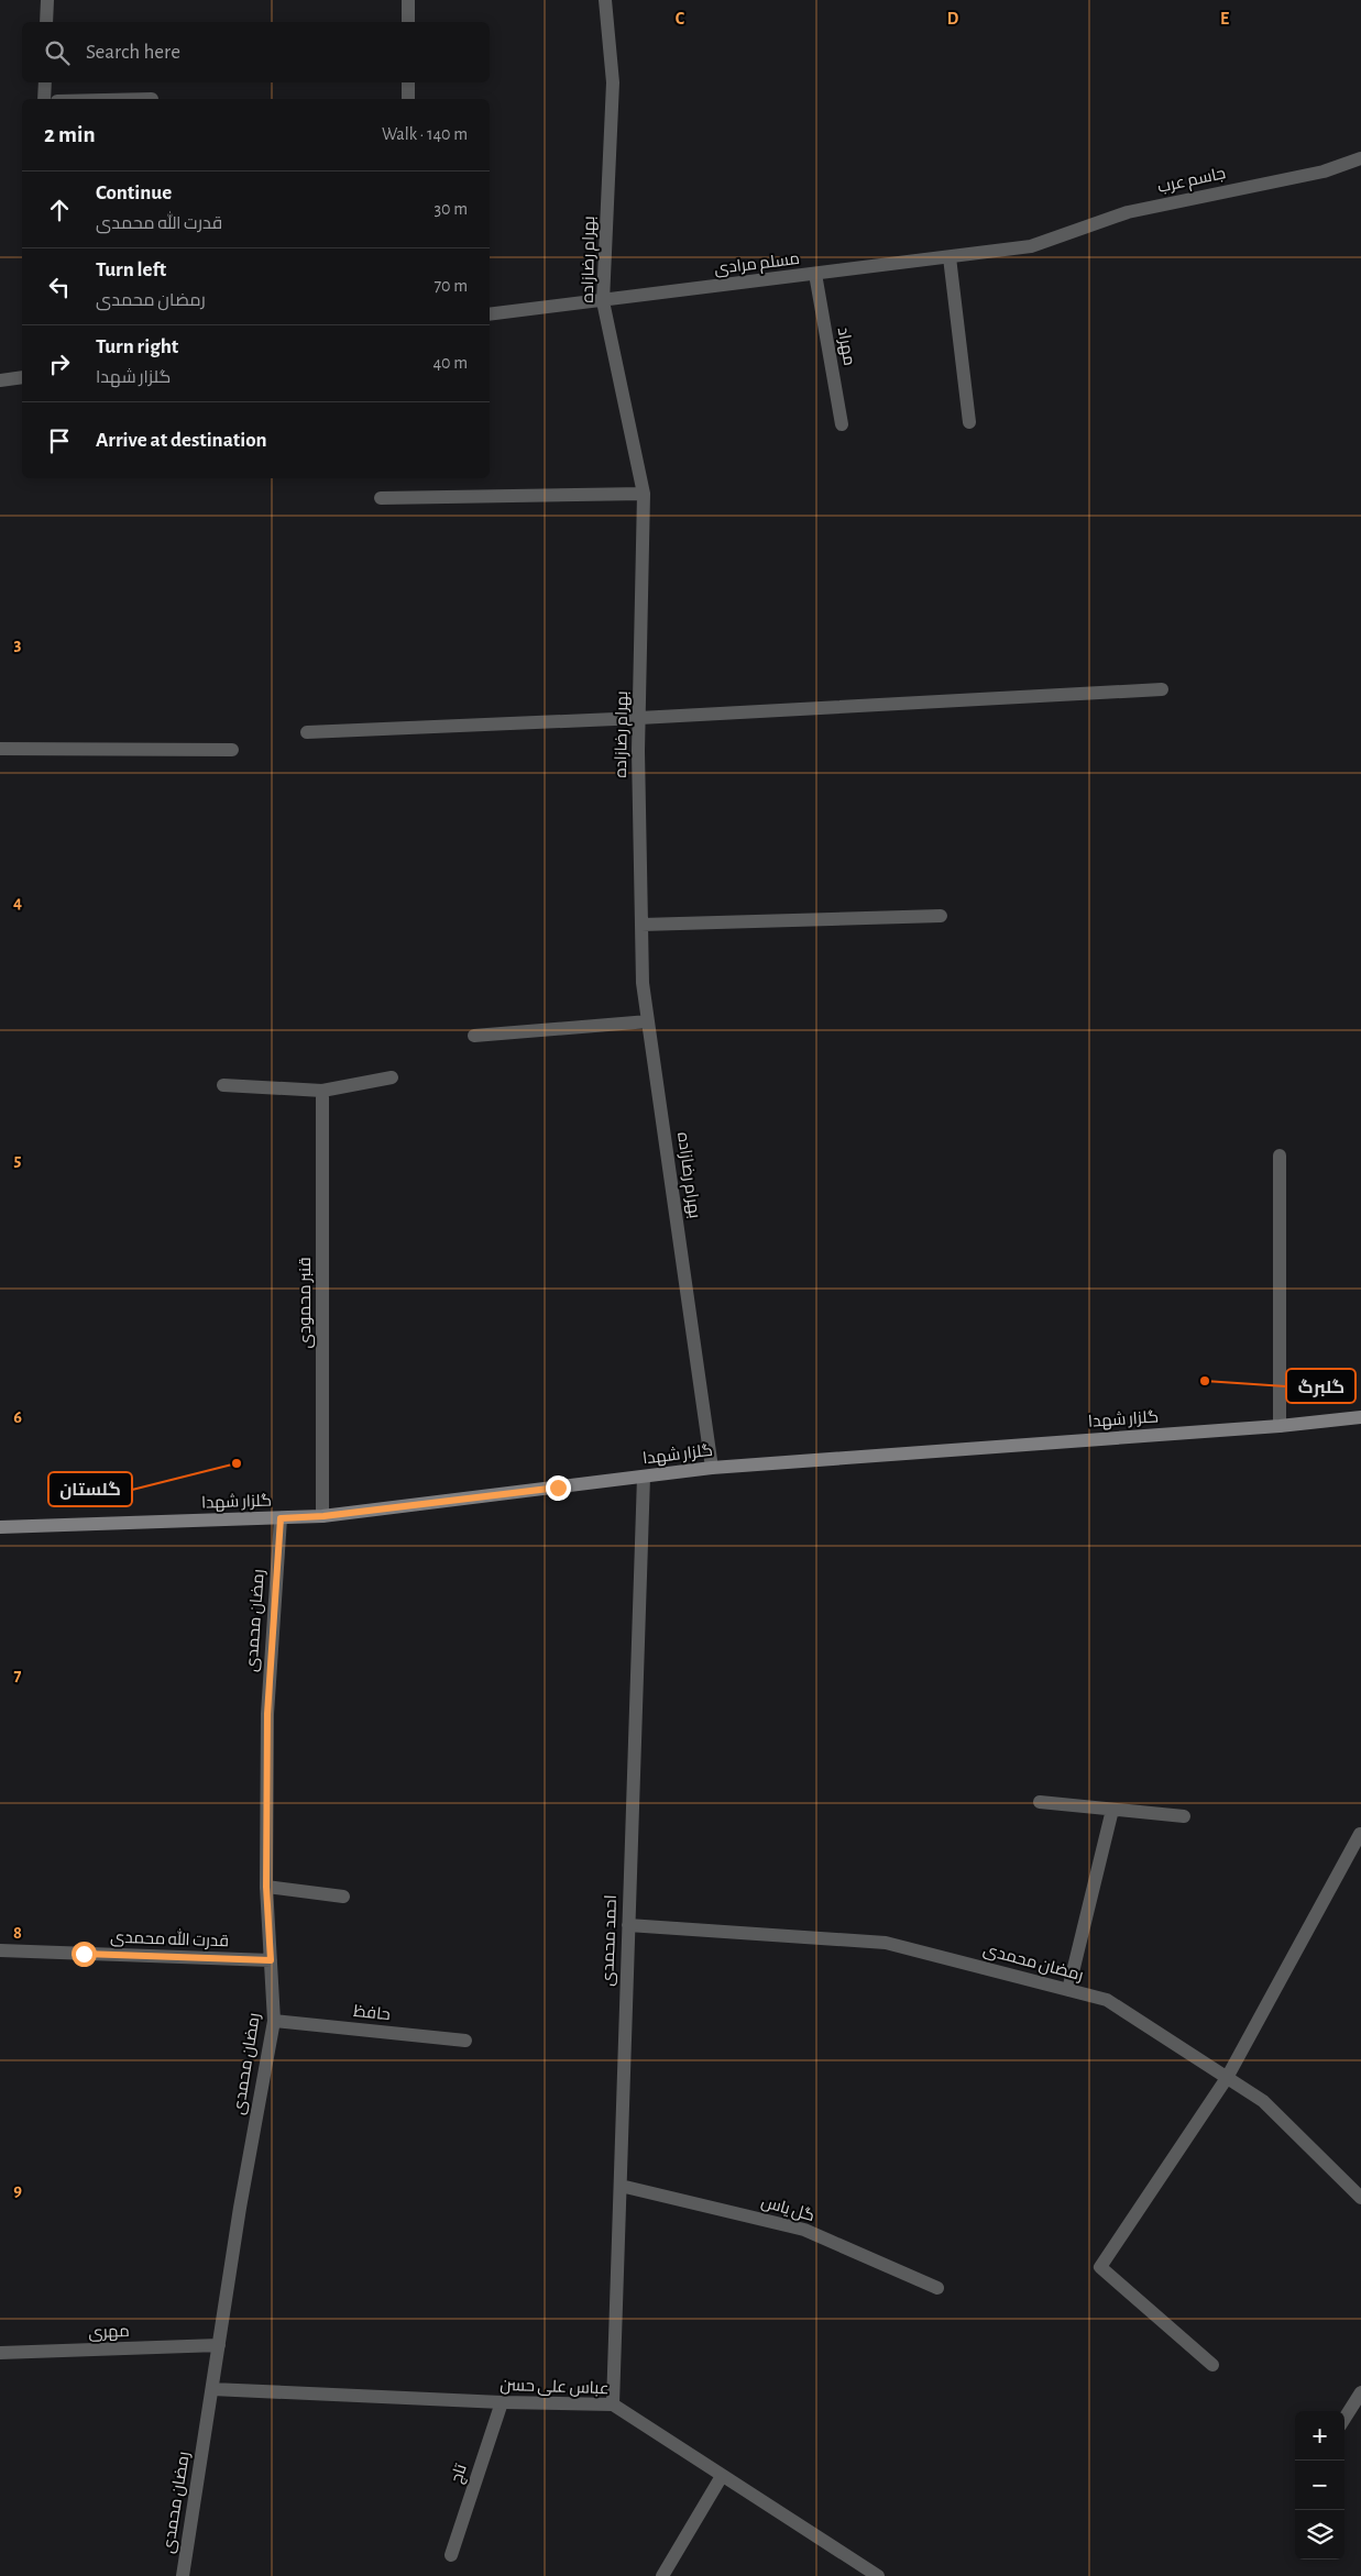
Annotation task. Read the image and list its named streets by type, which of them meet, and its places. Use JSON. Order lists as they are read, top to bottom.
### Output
{
  "streets": {
    "street": [
      "جاسم عرب",
      "بهرام رضازاده",
      "مسلم مرادی",
      "مهراد",
      "قنبر محمودی",
      "گلزار شهدا",
      "رمضان محمدی",
      "قدرت الله محمدی",
      "احمد محمدی",
      "حافظ",
      "گل یاس",
      "مهری",
      "عباس علی حسن",
      "تاج"
    ]
  },
  "crossings": [
    ["جاسم عرب", "مسلم مرادی"],
    ["بهرام رضازاده", "مسلم مرادی"],
    ["بهرام رضازاده", "گلزار شهدا"],
    ["مسلم مرادی", "مهراد"],
    ["قنبر محمودی", "گلزار شهدا"],
    ["گلزار شهدا", "رمضان محمدی"],
    ["گلزار شهدا", "احمد محمدی"],
    ["رمضان محمدی", "قدرت الله محمدی"],
    ["رمضان محمدی", "احمد محمدی"],
    ["رمضان محمدی", "حافظ"],
    ["رمضان محمدی", "مهری"],
    ["رمضان محمدی", "عباس علی حسن"],
    ["احمد محمدی", "گل یاس"],
    ["احمد محمدی", "عباس علی حسن"],
    ["عباس علی حسن", "تاج"]
  ],
  "places": ["گلبرگ", "گلستان"],
  "page": {
    "search": "Search here",
    "heading": ["2 min", "Walk · 140 m"],
    "list": [
      ["Continue", "قدرت الله محمدی", "30 m"],
      ["Turn left", "رمضان محمدی", "70 m"],
      ["Turn right", "گلزار شهدا", "40 m"],
      "Arrive at destination"
    ],
    "map_buttons": ["+", "−"]
  },
  "grid": {
    "columns": ["C", "D", "E"],
    "rows": [
      "3",
      "4",
      "5",
      "6",
      "7",
      "8",
      "9"
    ]
  }
}
